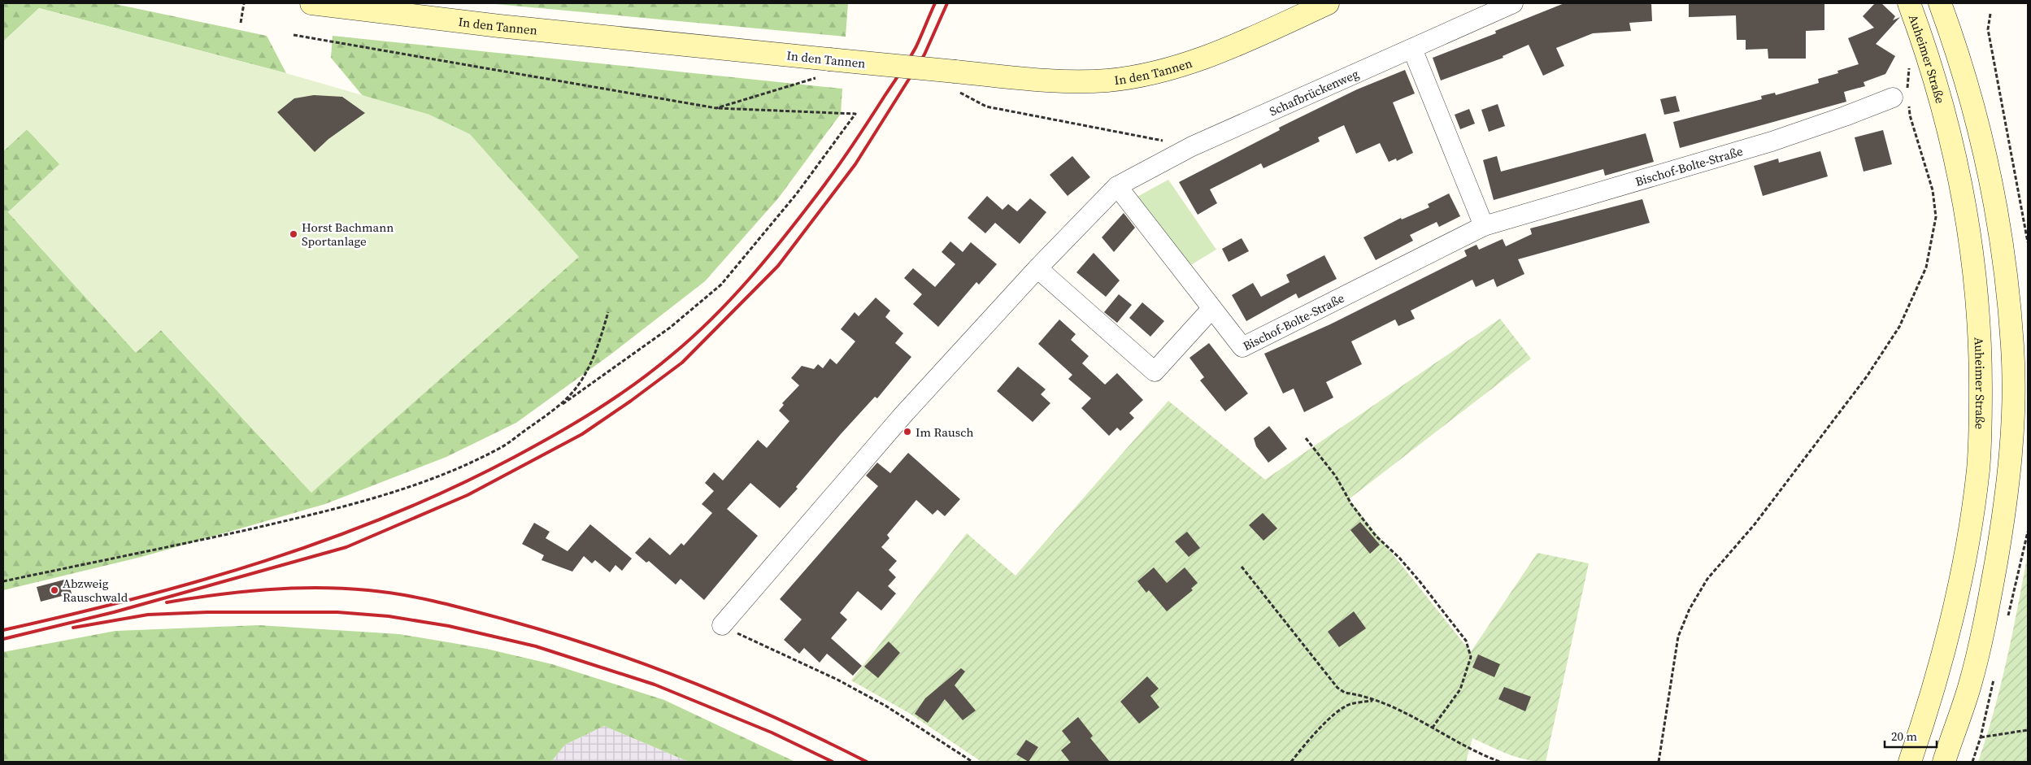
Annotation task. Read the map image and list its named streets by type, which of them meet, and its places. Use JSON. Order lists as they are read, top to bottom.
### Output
{
  "streets": {
    "main road": ["In den Tannen", "Auheimer Straße"],
    "street": ["Schafbrückenweg", "Bischof-Bolte-Straße"]
  },
  "crossings": [
    ["Schafbrückenweg", "Bischof-Bolte-Straße"]
  ],
  "places": ["Horst Bachmann Sportanlage", "Im Rausch", "Abzweig Rauschwald"],
  "scale_bar": "20 m"
}
